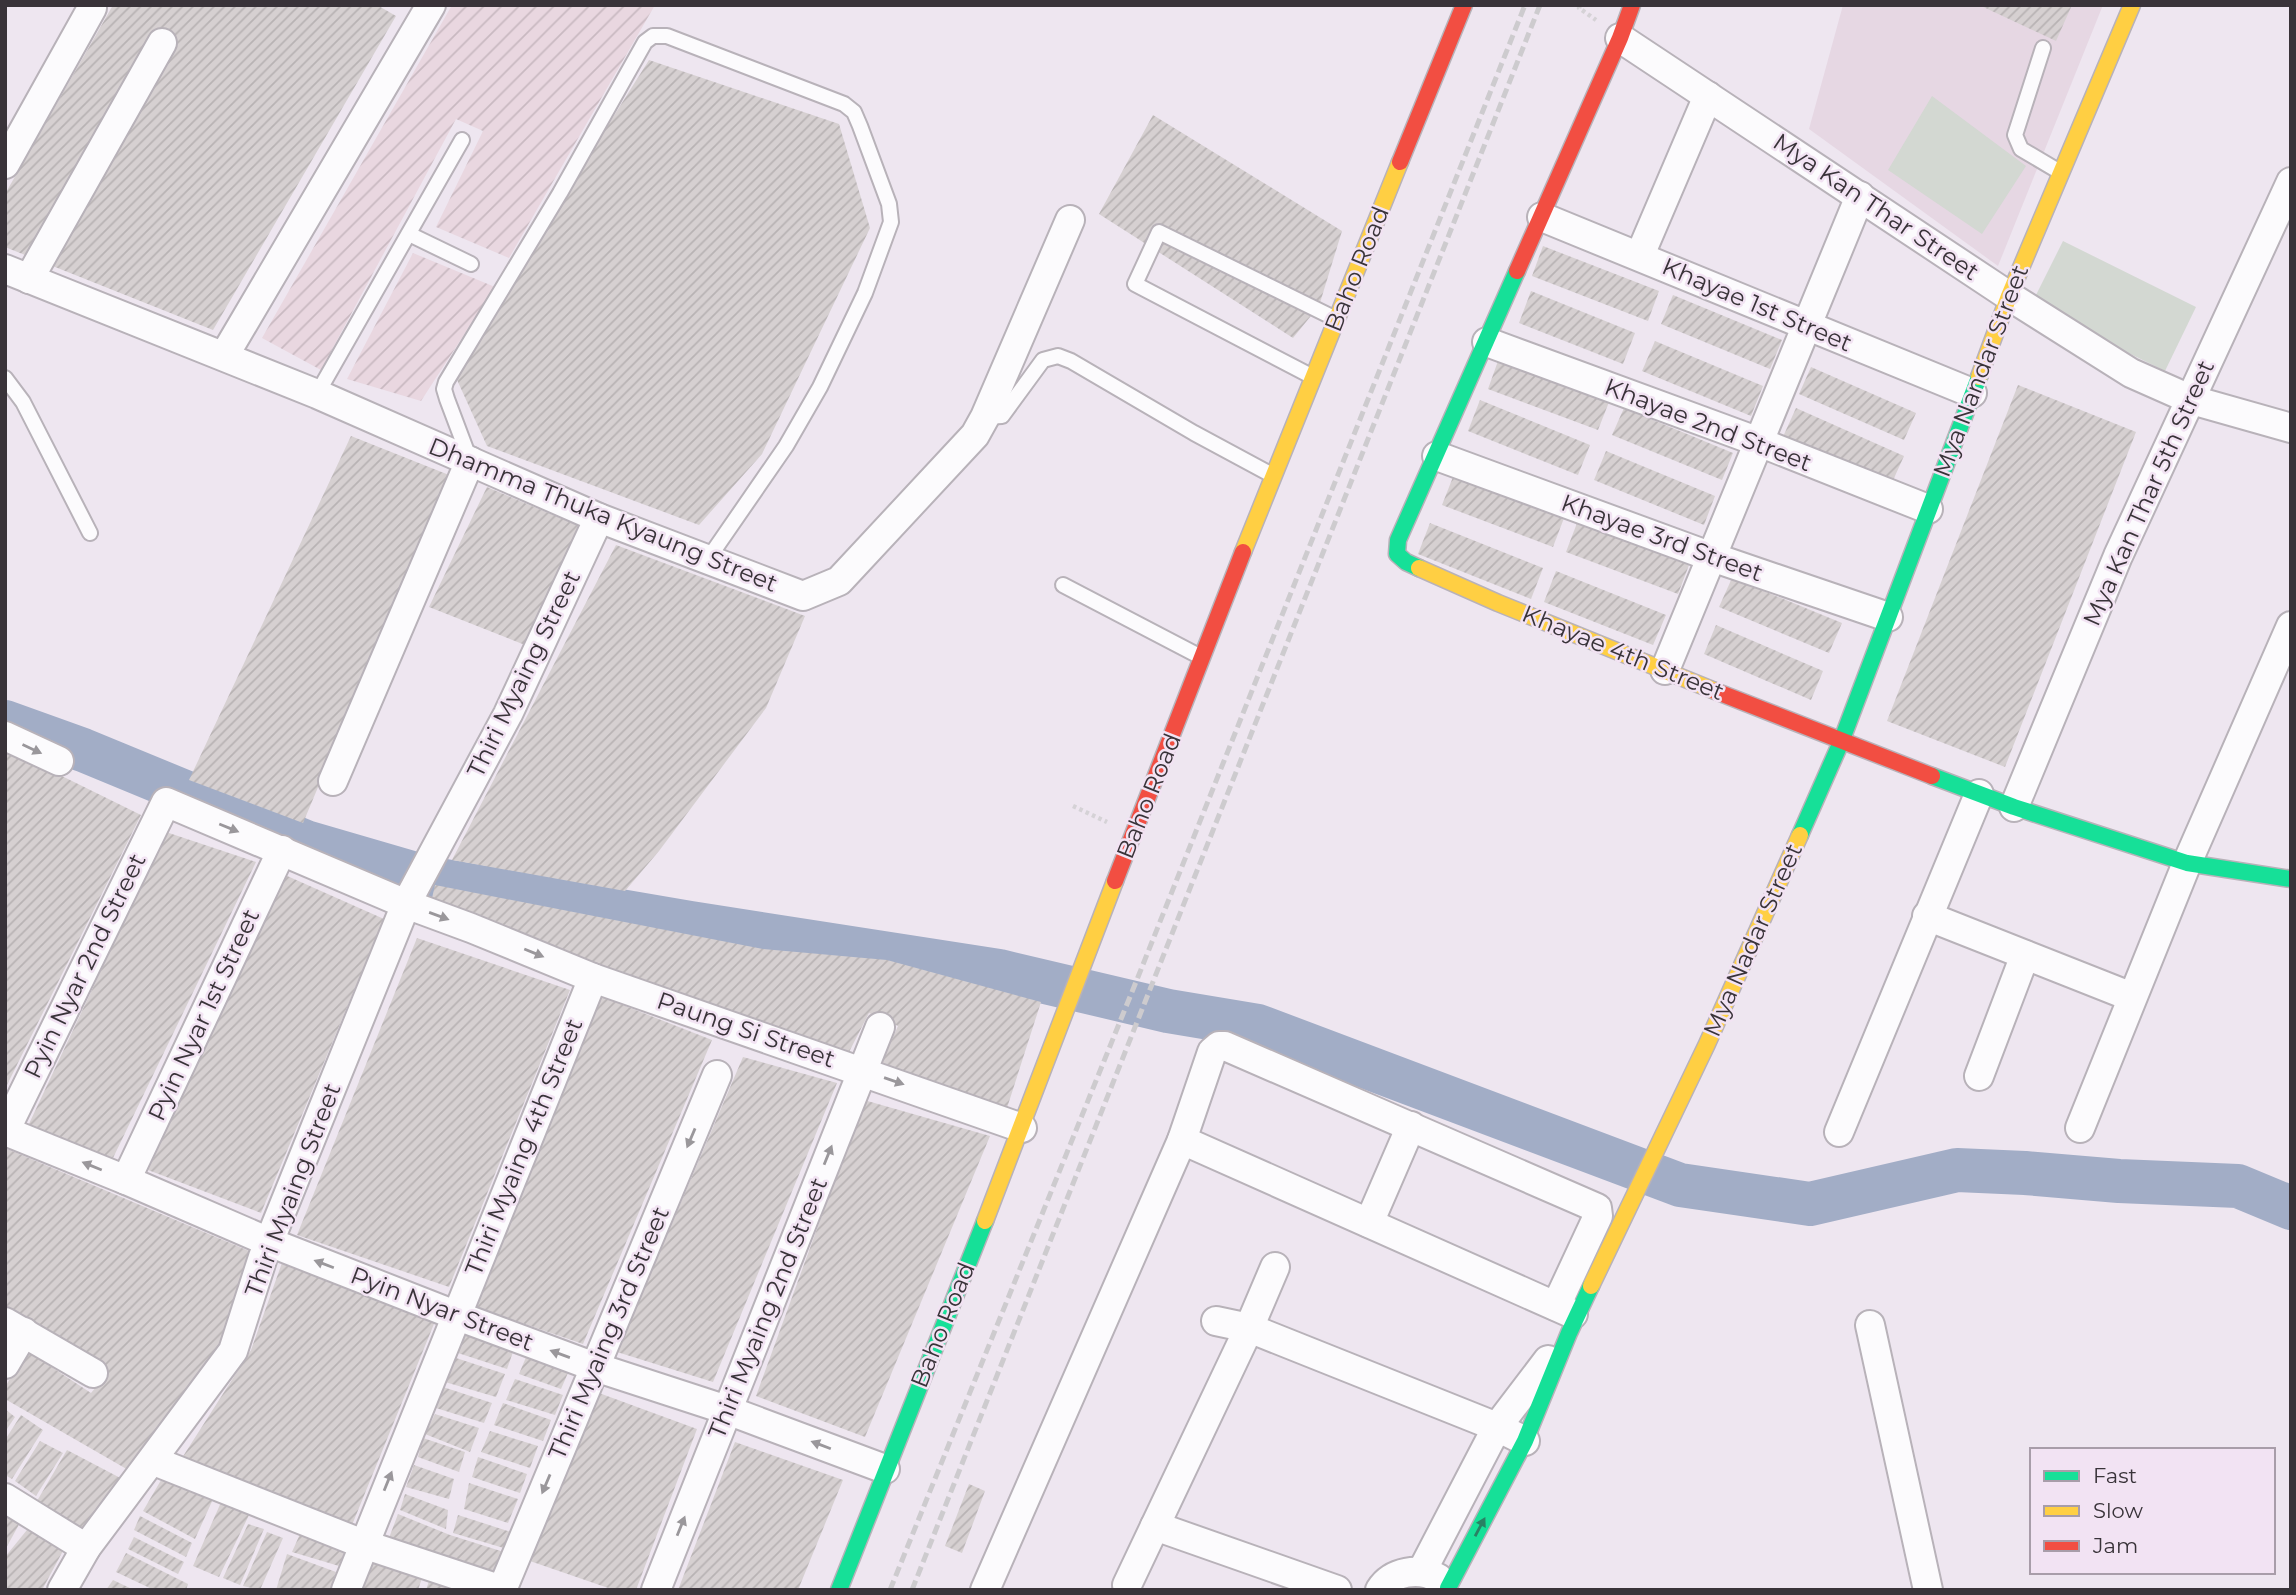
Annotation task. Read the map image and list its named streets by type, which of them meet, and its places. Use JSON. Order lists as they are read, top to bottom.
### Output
{
  "streets": {
    "street": [
      "Mya Kan Thar Street",
      "Baho Road",
      "Khayae 1st Street",
      "Mya Nandar Street",
      "Khayae 2nd Street",
      "Mya Kan Thar 5th Street",
      "Dhamma Thuka Kyaung Street",
      "Khayae 3rd Street",
      "Khayae 4th Street",
      "Thiri Myaing Street",
      "Mya Nadar Street",
      "Pyin Nyar 2nd Street",
      "Pyin Nyar 1st Street",
      "Paung Si Street",
      "Thiri Myaing 4th Street",
      "Thiri Myaing 2nd Street",
      "Pyin Nyar Street",
      "Thiri Myaing 3rd Street"
    ]
  },
  "crossings": [
    ["Mya Kan Thar Street", "Mya Nandar Street"],
    ["Mya Kan Thar Street", "Mya Kan Thar 5th Street"],
    ["Baho Road", "Paung Si Street"],
    ["Baho Road", "Pyin Nyar Street"],
    ["Khayae 1st Street", "Mya Nandar Street"],
    ["Mya Nandar Street", "Khayae 2nd Street"],
    ["Mya Nandar Street", "Khayae 3rd Street"],
    ["Mya Nandar Street", "Khayae 4th Street"],
    ["Mya Nandar Street", "Mya Nadar Street"],
    ["Mya Kan Thar 5th Street", "Khayae 4th Street"],
    ["Dhamma Thuka Kyaung Street", "Thiri Myaing Street"],
    ["Khayae 3rd Street", "Khayae 4th Street"],
    ["Khayae 4th Street", "Mya Nadar Street"],
    ["Thiri Myaing Street", "Paung Si Street"],
    ["Thiri Myaing Street", "Pyin Nyar Street"],
    ["Pyin Nyar 2nd Street", "Pyin Nyar 1st Street"],
    ["Pyin Nyar 2nd Street", "Pyin Nyar Street"],
    ["Pyin Nyar 1st Street", "Pyin Nyar Street"],
    ["Paung Si Street", "Thiri Myaing 4th Street"],
    ["Paung Si Street", "Thiri Myaing 2nd Street"],
    ["Thiri Myaing 4th Street", "Pyin Nyar Street"],
    ["Thiri Myaing 2nd Street", "Pyin Nyar Street"],
    ["Pyin Nyar Street", "Thiri Myaing 3rd Street"]
  ],
  "one_way": [
    "Pyin Nyar 2nd Street",
    "Paung Si Street",
    "Thiri Myaing 4th Street",
    "Thiri Myaing 2nd Street",
    "Thiri Myaing 3rd Street"
  ],
  "legend": ["Fast", "Slow", "Jam"]
}
